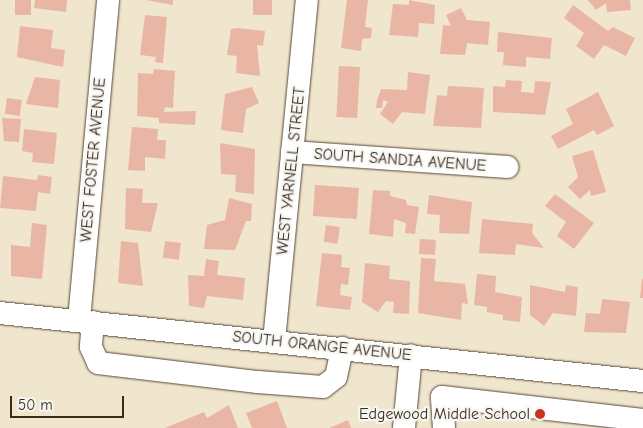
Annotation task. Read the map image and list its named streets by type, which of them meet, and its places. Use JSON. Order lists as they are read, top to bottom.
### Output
{
  "streets": {
    "street": [
      "WEST FOSTER AVENUE",
      "SOUTH SANDIA AVENUE",
      "WEST YARNELL STREET",
      "SOUTH ORANGE AVENUE"
    ]
  },
  "crossings": [
    ["WEST FOSTER AVENUE", "SOUTH ORANGE AVENUE"],
    ["SOUTH SANDIA AVENUE", "WEST YARNELL STREET"],
    ["WEST YARNELL STREET", "SOUTH ORANGE AVENUE"]
  ],
  "places": ["Edgewood Middle School"],
  "scale_bar": "50 m"
}
